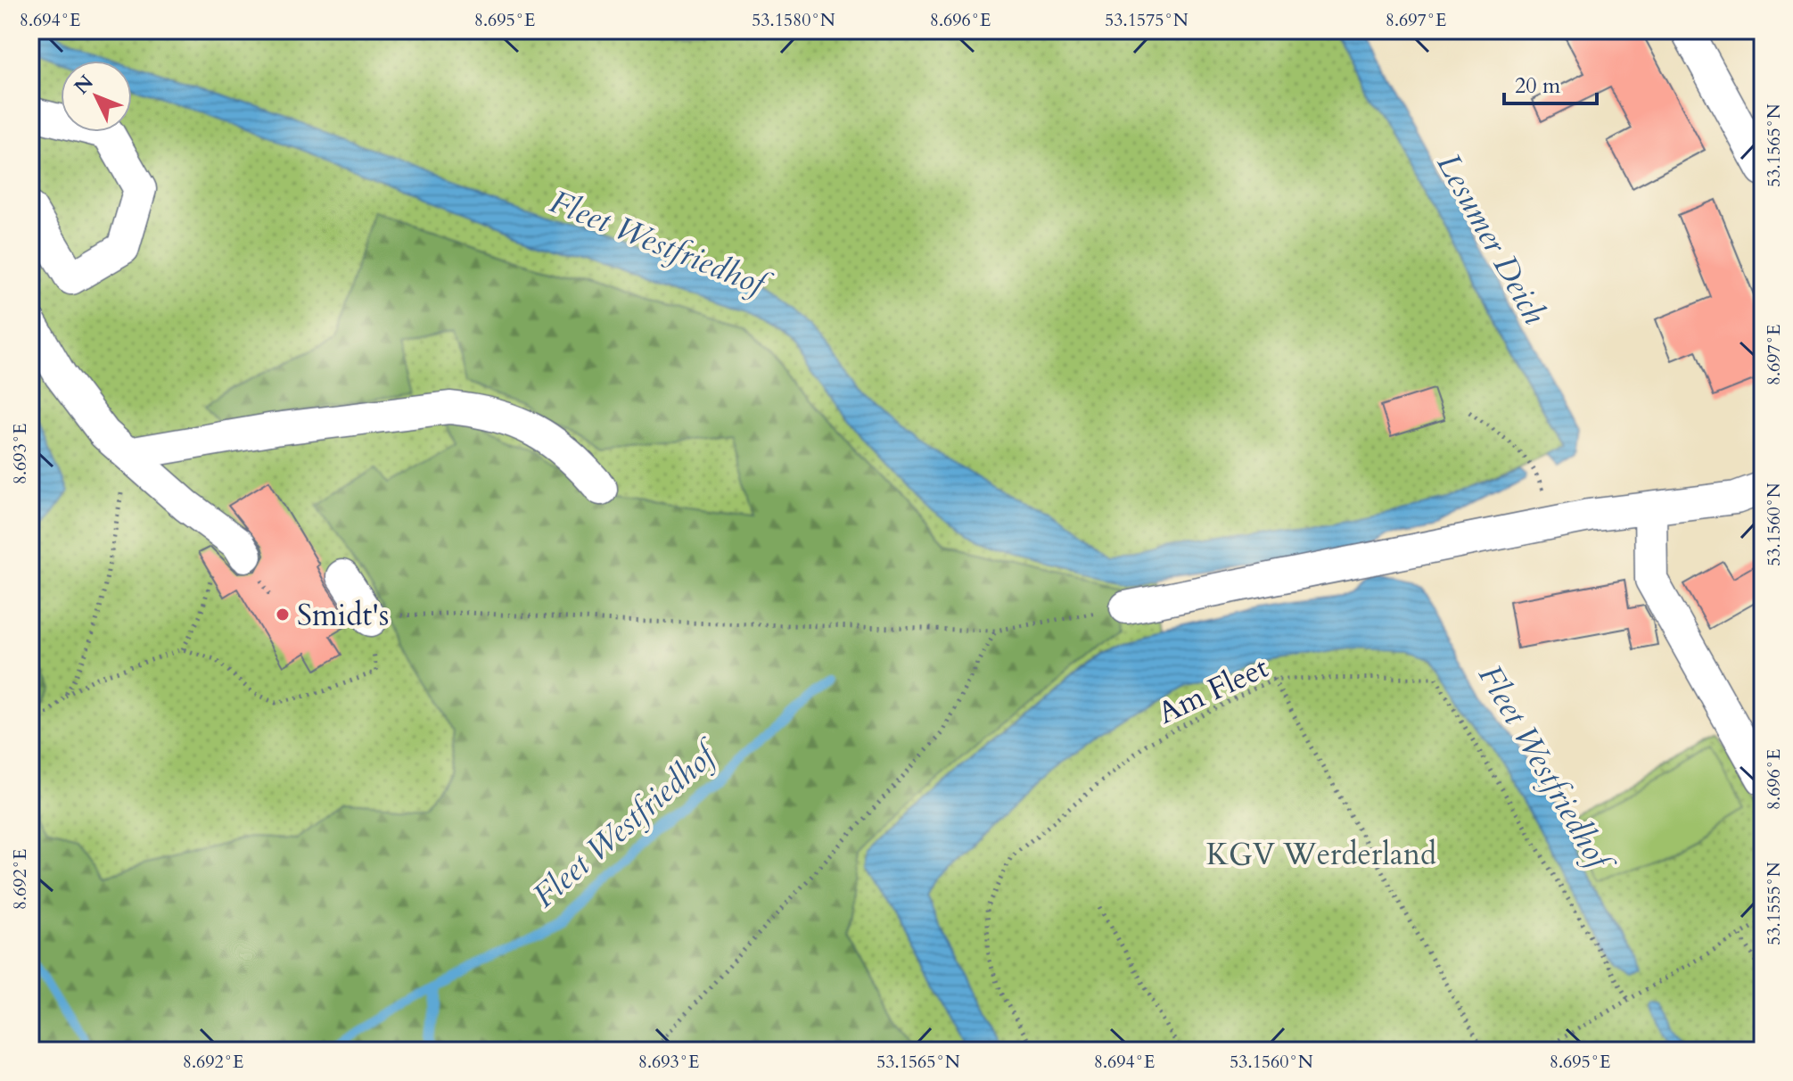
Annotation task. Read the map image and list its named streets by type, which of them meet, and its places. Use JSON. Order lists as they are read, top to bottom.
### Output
{
  "streets": {
    "path": ["Am Fleet"]
  },
  "water": ["Lesumer Deich", "Fleet Westfriedhof"],
  "parks": ["KGV Werderland"],
  "places": ["Smidt's"],
  "scale_bar": "20 m",
  "north": "top left",
  "coordinates": [
    "8.694°E",
    "8.695°E",
    "53.1580°N",
    "8.696°E",
    "53.1575°N",
    "8.697°E",
    "53.1565°N",
    "8.693°E",
    "53.1560°N",
    "8.692°E",
    "53.1555°N"
  ]
}
